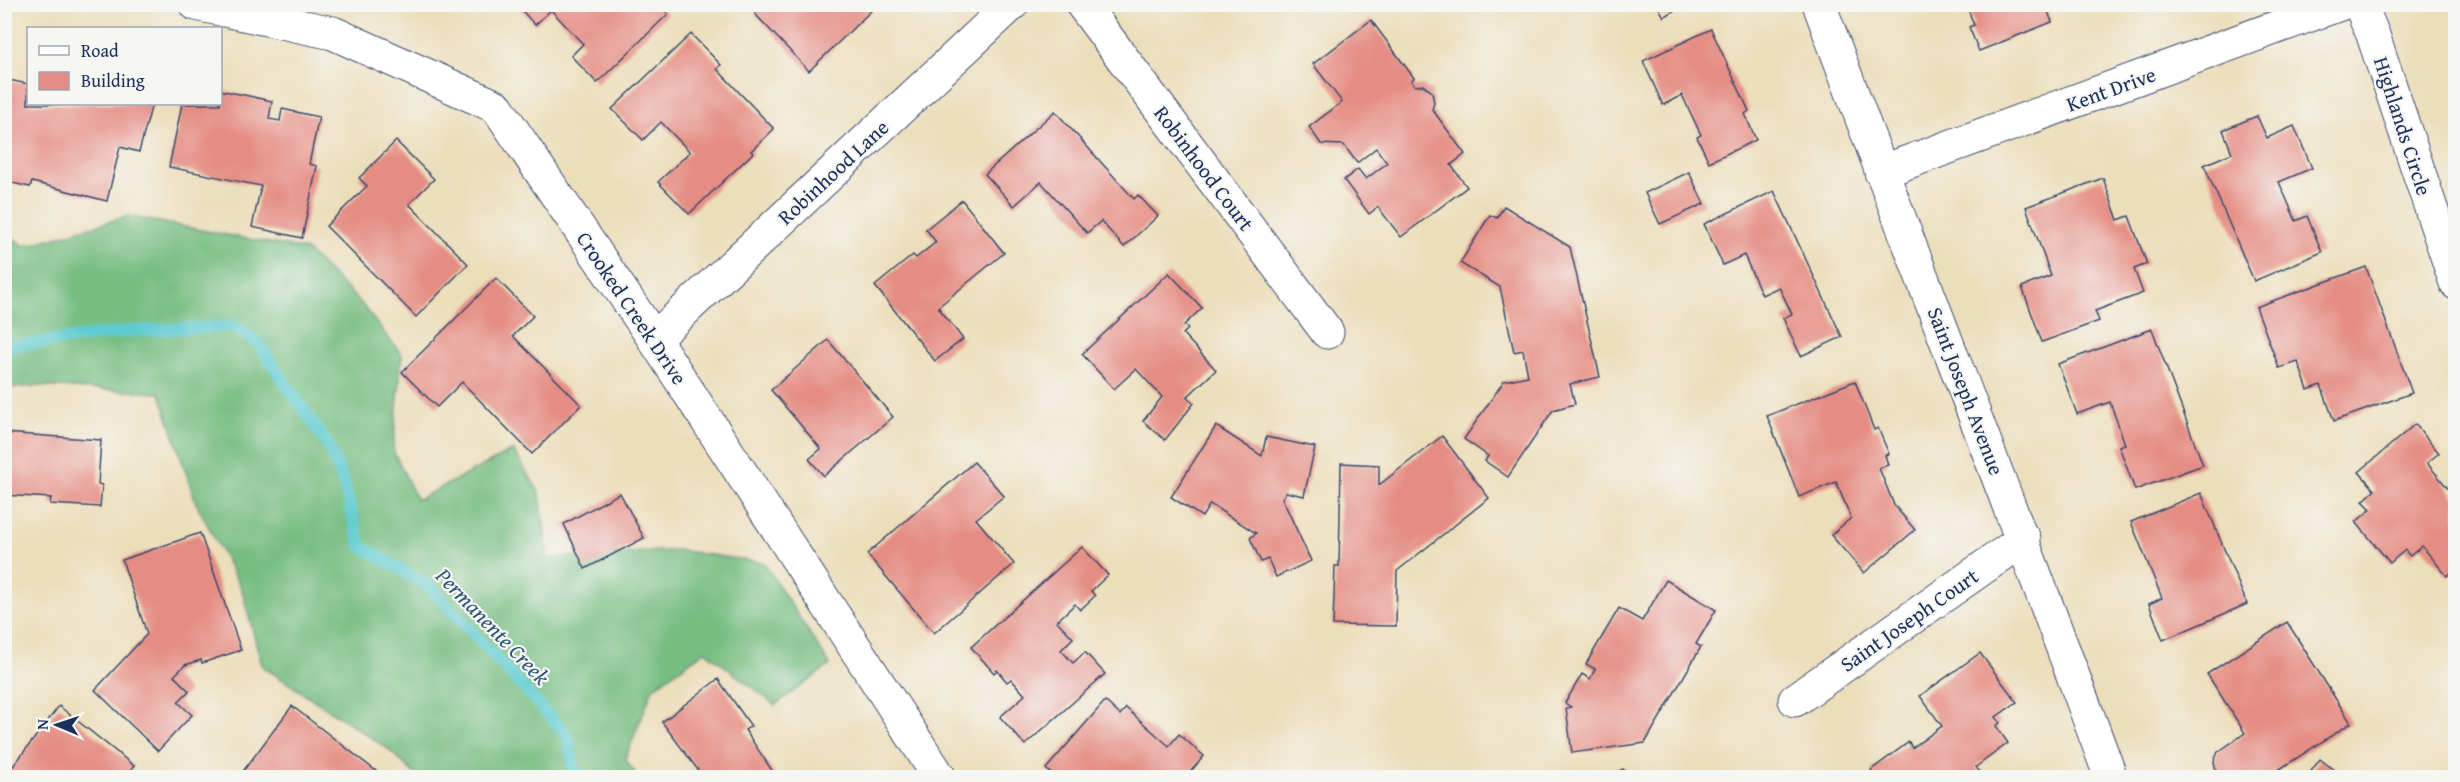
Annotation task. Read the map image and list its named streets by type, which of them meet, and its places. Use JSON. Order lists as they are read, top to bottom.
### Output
{
  "streets": {
    "street": [
      "Kent Drive",
      "Highlands Circle",
      "Robinhood Court",
      "Robinhood Lane",
      "Crooked Creek Drive",
      "Saint Joseph Avenue",
      "Saint Joseph Court"
    ]
  },
  "crossings": [
    ["Kent Drive", "Saint Joseph Avenue"],
    ["Robinhood Lane", "Crooked Creek Drive"],
    ["Saint Joseph Avenue", "Saint Joseph Court"]
  ],
  "water": ["Permanente Creek"],
  "legend": ["Road", "Building"],
  "north": "left"
}
